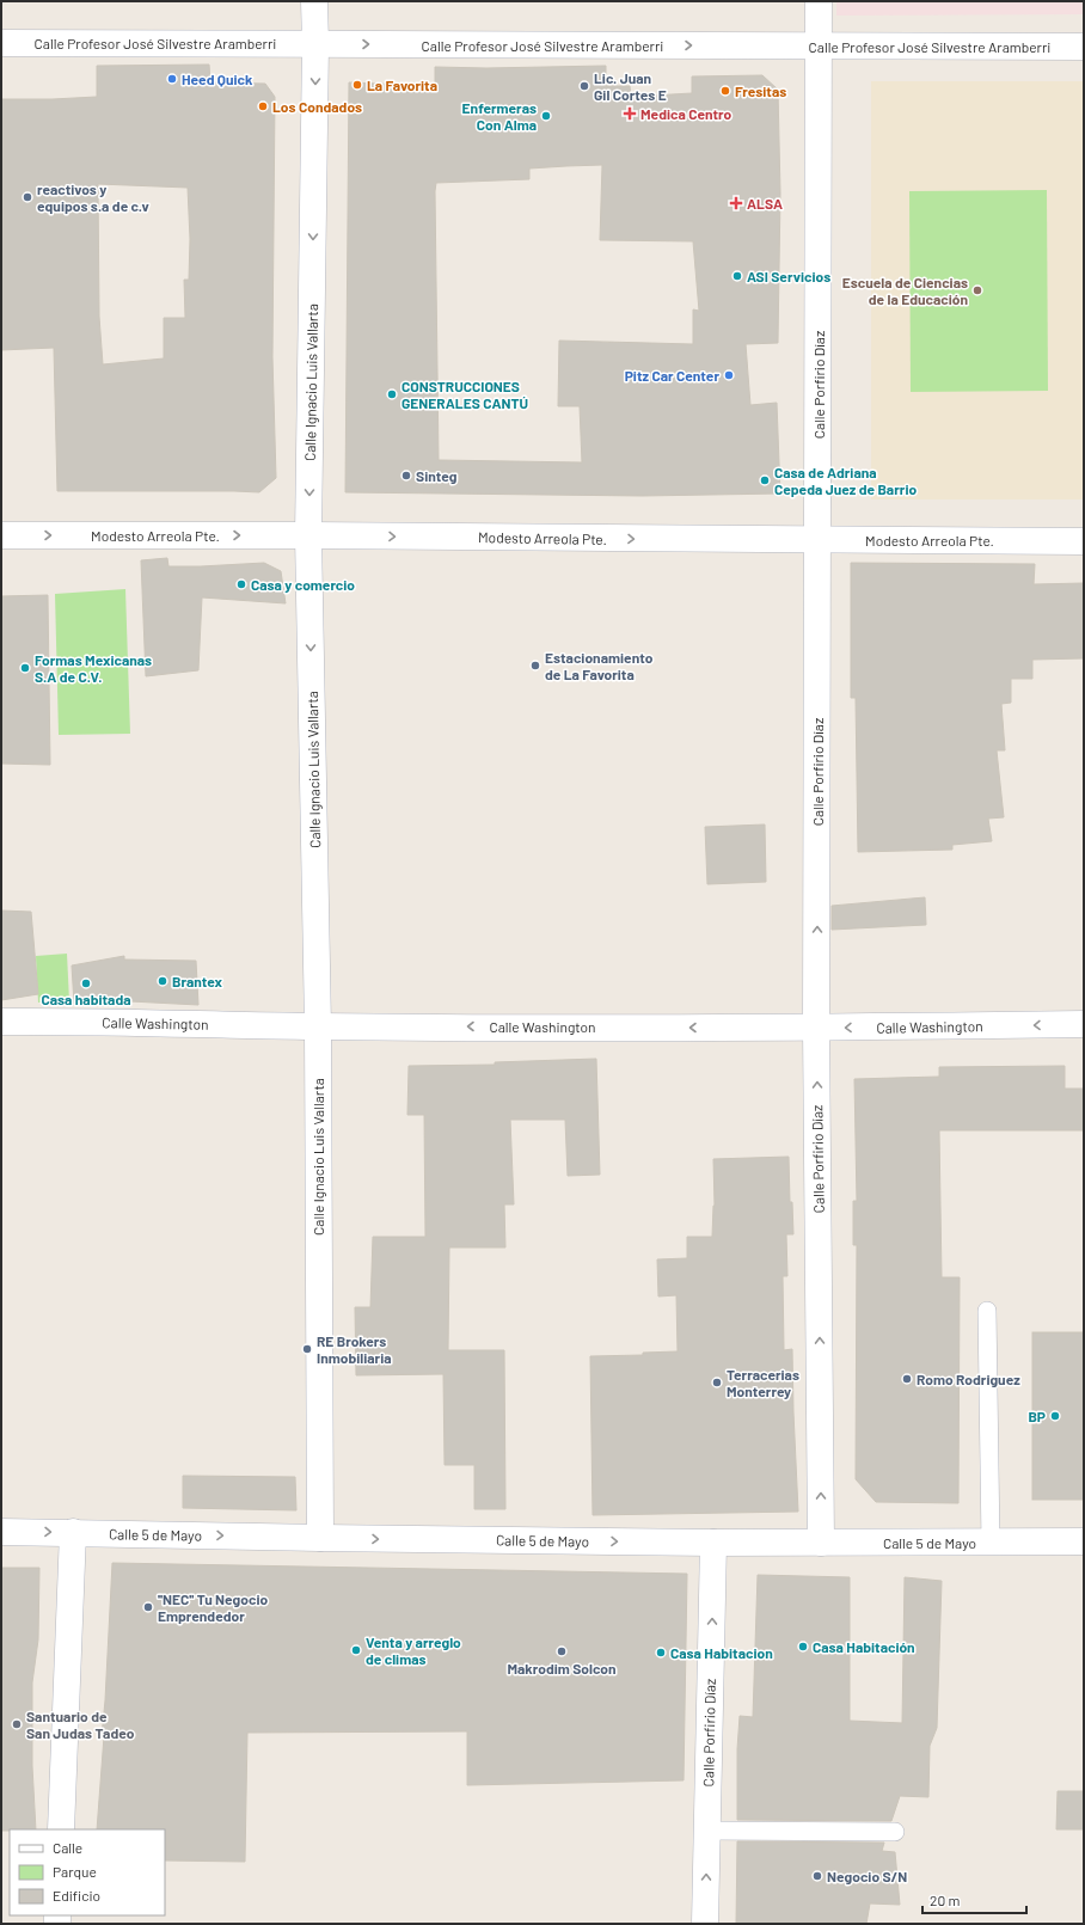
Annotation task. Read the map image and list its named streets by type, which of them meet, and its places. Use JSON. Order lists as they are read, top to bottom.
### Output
{
  "streets": {
    "street": [
      "Calle Profesor José Silvestre Aramberri",
      "Calle Ignacio Luis Vallarta",
      "Calle Porfirio Díaz",
      "Modesto Arreola Pte.",
      "Calle Washington",
      "Calle 5 de Mayo"
    ]
  },
  "crossings": [
    ["Calle Profesor José Silvestre Aramberri", "Calle Ignacio Luis Vallarta"],
    ["Calle Profesor José Silvestre Aramberri", "Calle Porfirio Díaz"],
    ["Calle Ignacio Luis Vallarta", "Modesto Arreola Pte."],
    ["Calle Ignacio Luis Vallarta", "Calle Washington"],
    ["Calle Ignacio Luis Vallarta", "Calle 5 de Mayo"],
    ["Calle Porfirio Díaz", "Modesto Arreola Pte."],
    ["Calle Porfirio Díaz", "Calle Washington"],
    ["Calle Porfirio Díaz", "Calle 5 de Mayo"]
  ],
  "one_way": [
    "Calle Profesor José Silvestre Aramberri",
    "Calle Ignacio Luis Vallarta",
    "Calle Porfirio Díaz",
    "Modesto Arreola Pte.",
    "Calle Washington",
    "Calle 5 de Mayo"
  ],
  "places": {
    "other": [
      "Heed Quick",
      "La Favorita",
      "Lic. Juan Gil Cortes E",
      "Fresitas",
      "Los Condados",
      "Enfermeras Con Alma",
      "reactivos y equipos s.a de c.v",
      "ASI Servicios",
      "Escuela de Ciencias de la Educación",
      "Pitz Car Center",
      "CONSTRUCCIONES GENERALES CANTÚ",
      "Sinteg",
      "Casa de Adriana Cepeda Juez de Barrio",
      "Casa y comercio",
      "Estacionamiento de La Favorita",
      "Formas Mexicanas S.A de C.V.",
      "Brantex",
      "Casa habitada",
      "RE Brokers Inmobiliaria",
      "Romo Rodriguez",
      "Terracerias Monterrey",
      "BP",
      "''NEC'' Tu Negocio Emprendedor",
      "Casa Habitación",
      "Venta y arreglo de climas",
      "Makrodim Solcon",
      "Casa Habitacion",
      "Santuario de San Judas Tadeo",
      "Negocio S/N"
    ],
    "health": ["Medica Centro", "ALSA"]
  },
  "legend": ["Calle", "Parque", "Edificio"],
  "scale_bar": "20 m"
}
